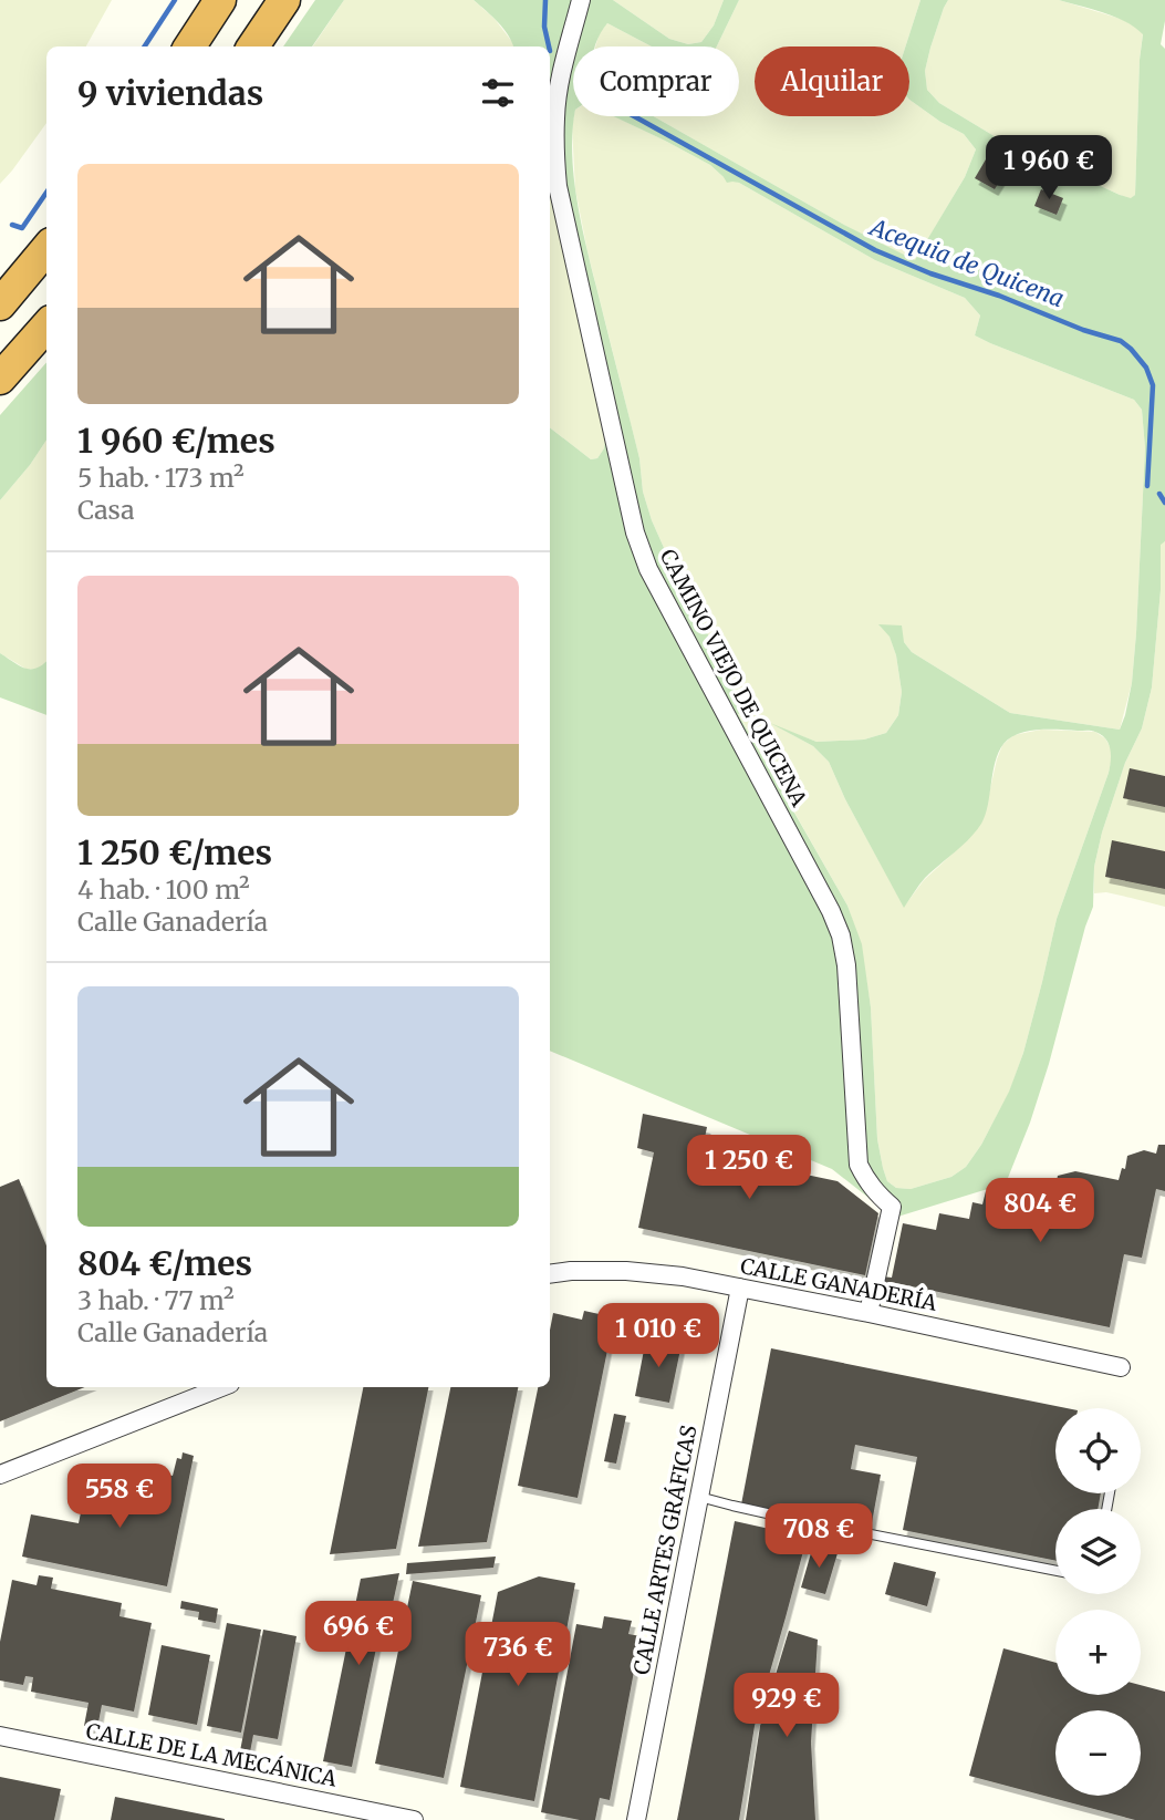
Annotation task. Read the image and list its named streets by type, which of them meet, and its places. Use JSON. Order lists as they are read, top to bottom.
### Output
{
  "streets": {
    "street": [
      "CAMINO VIEJO DE QUICENA",
      "CALLE GANADERÍA",
      "CALLE ARTES GRÁFICAS",
      "CALLE DE LA MECÁNICA"
    ]
  },
  "crossings": [
    ["CAMINO VIEJO DE QUICENA", "CALLE GANADERÍA"],
    ["CALLE GANADERÍA", "CALLE ARTES GRÁFICAS"]
  ],
  "water": ["Acequia de Quicena"],
  "page": {
    "chip": ["Comprar", "Alquilar"],
    "heading": "9 viviendas",
    "price": [
      "1 960 €",
      "1 250 €",
      "804 €",
      "1 010 €",
      "558 €",
      "708 €",
      "696 €",
      "736 €",
      "929 €"
    ],
    "list": [
      {
        "name": "1 960 €/mes",
        "note": "5 hab. · 173 m² · Casa"
      },
      {
        "name": "1 250 €/mes",
        "note": "4 hab. · 100 m² · Calle Ganadería"
      },
      {
        "name": "804 €/mes",
        "note": "3 hab. · 77 m² · Calle Ganadería"
      }
    ],
    "map_buttons": ["+", "−"]
  }
}
